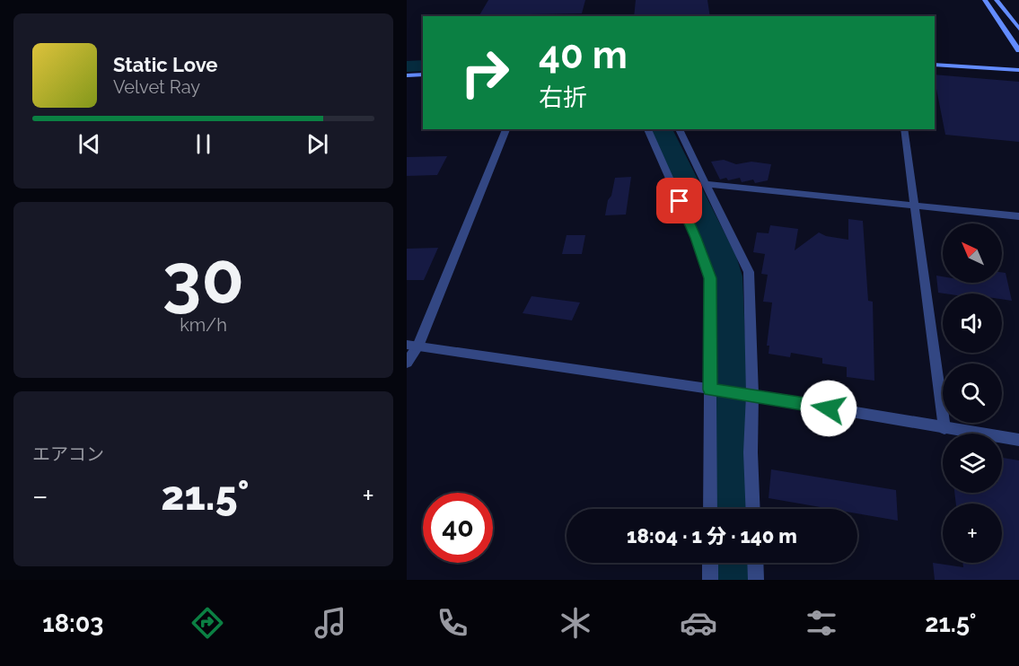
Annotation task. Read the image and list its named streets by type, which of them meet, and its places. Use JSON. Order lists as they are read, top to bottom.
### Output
{
  "north": "top left",
  "page": {
    "turn": ["40 m", "右折"],
    "song": ["Static Love", "Velvet Ray"],
    "tile": [
      ["30", "km/h"],
      "エアコン"
    ],
    "map_buttons": "+",
    "heat": ["−", "21.5°", "+"],
    "limit": "40",
    "trip": "18:04 · 1 分 · 140 m",
    "tabs": ["18:03", "21.5°"]
  }
}
